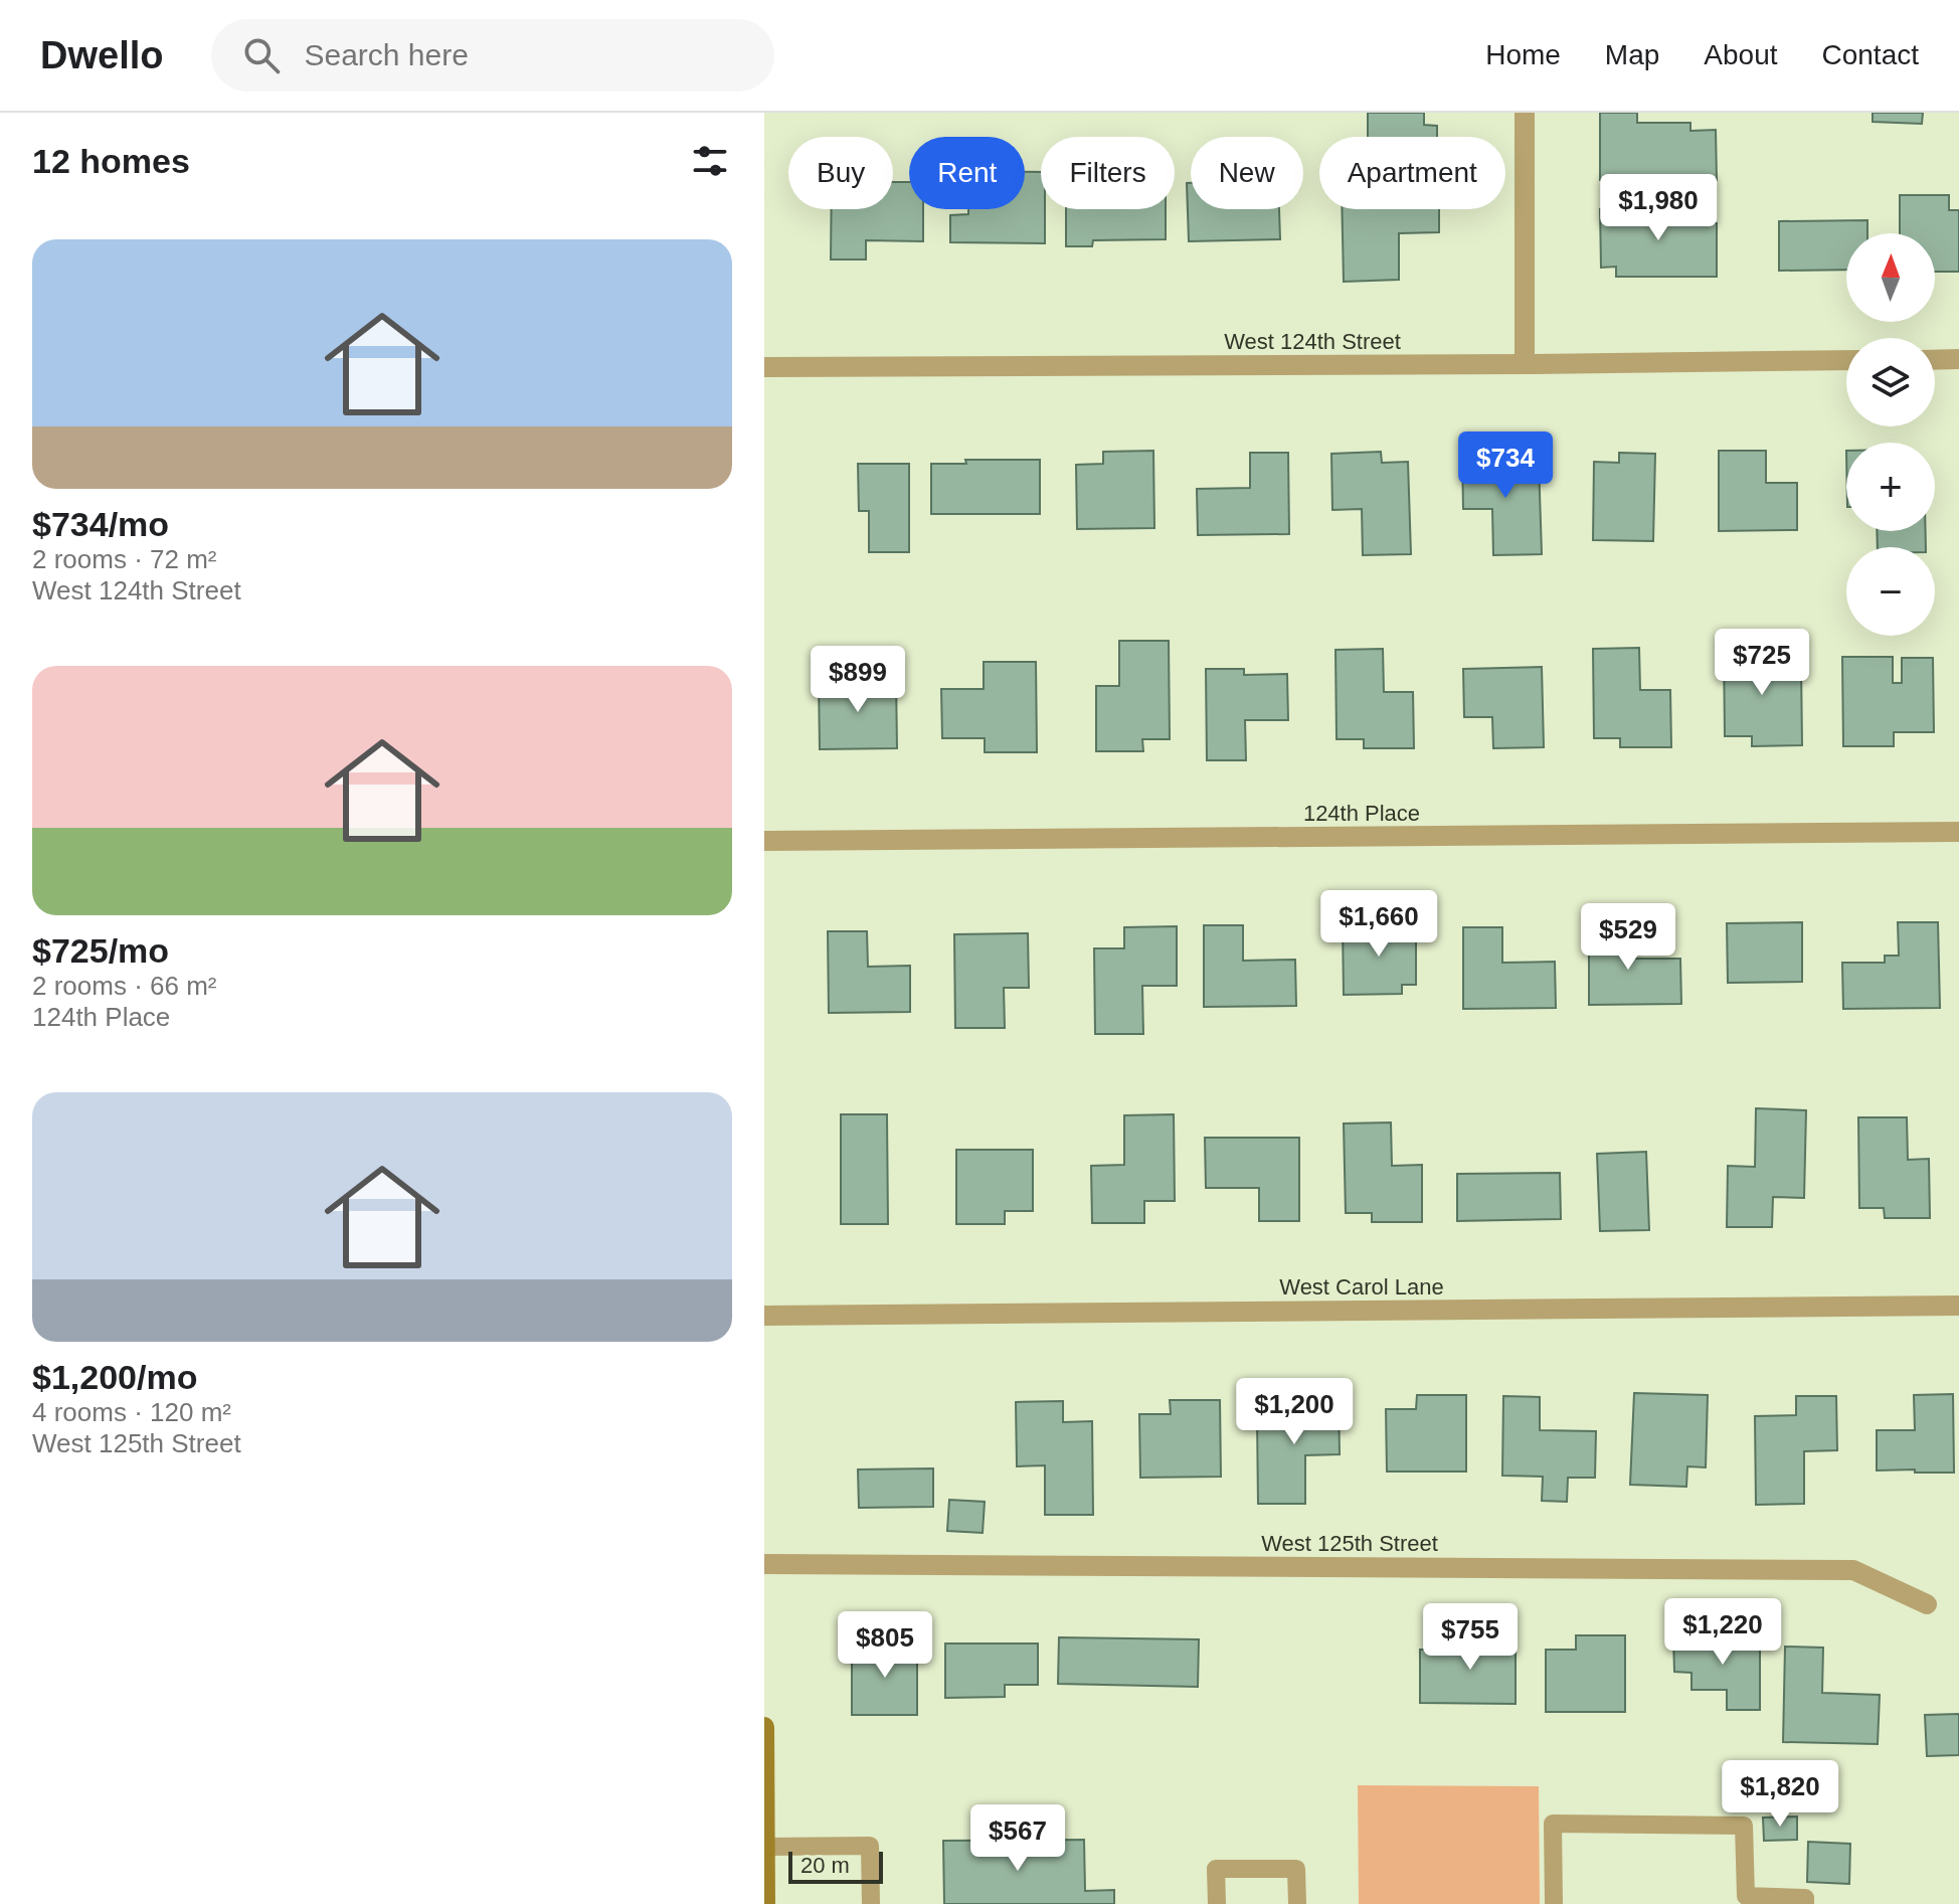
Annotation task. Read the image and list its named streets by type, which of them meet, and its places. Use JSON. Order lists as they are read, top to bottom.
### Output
{
  "streets": {
    "street": [
      "West 124th Street",
      "124th Place",
      "West Carol Lane",
      "West 125th Street"
    ]
  },
  "scale_bar": "20 m",
  "north": "top",
  "page": {
    "header": "Dwello",
    "search": "Search here",
    "nav": [
      "Home",
      "Map",
      "About",
      "Contact"
    ],
    "heading": "12 homes",
    "chip": [
      "Buy",
      "Rent",
      "Filters",
      "New",
      "Apartment"
    ],
    "price": [
      "$1,980",
      "$734",
      "$725",
      "$899",
      "$1,660",
      "$529",
      "$1,200",
      "$1,220",
      "$755",
      "$805",
      "$1,820",
      "$567"
    ],
    "list": [
      {
        "name": "$734/mo",
        "note": "2 rooms · 72 m² · West 124th Street"
      },
      {
        "name": "$725/mo",
        "note": "2 rooms · 66 m² · 124th Place"
      },
      {
        "name": "$1,200/mo",
        "note": "4 rooms · 120 m² · West 125th Street"
      }
    ],
    "map_buttons": ["+", "−"],
    "scale": "20 m"
  }
}
